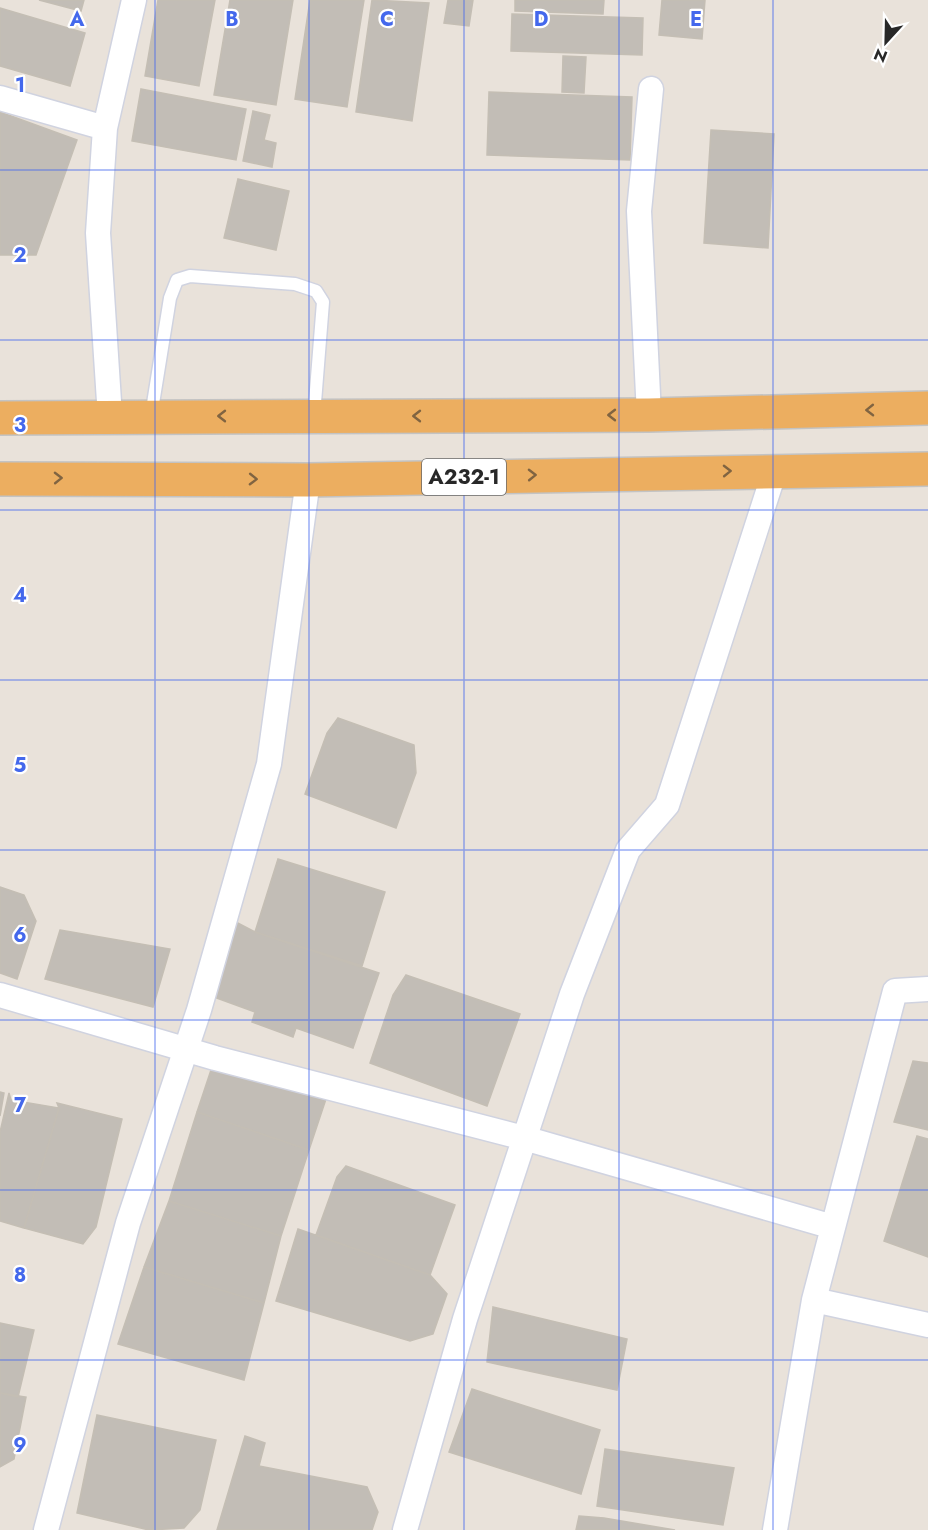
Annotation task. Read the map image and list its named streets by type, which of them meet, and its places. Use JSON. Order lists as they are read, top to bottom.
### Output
{
  "streets": {
    "highway": ["A232-1"]
  },
  "north": "bottom",
  "grid": {
    "columns": [
      "A",
      "B",
      "C",
      "D",
      "E"
    ],
    "rows": [
      "1",
      "2",
      "3",
      "4",
      "5",
      "6",
      "7",
      "8",
      "9"
    ]
  }
}
